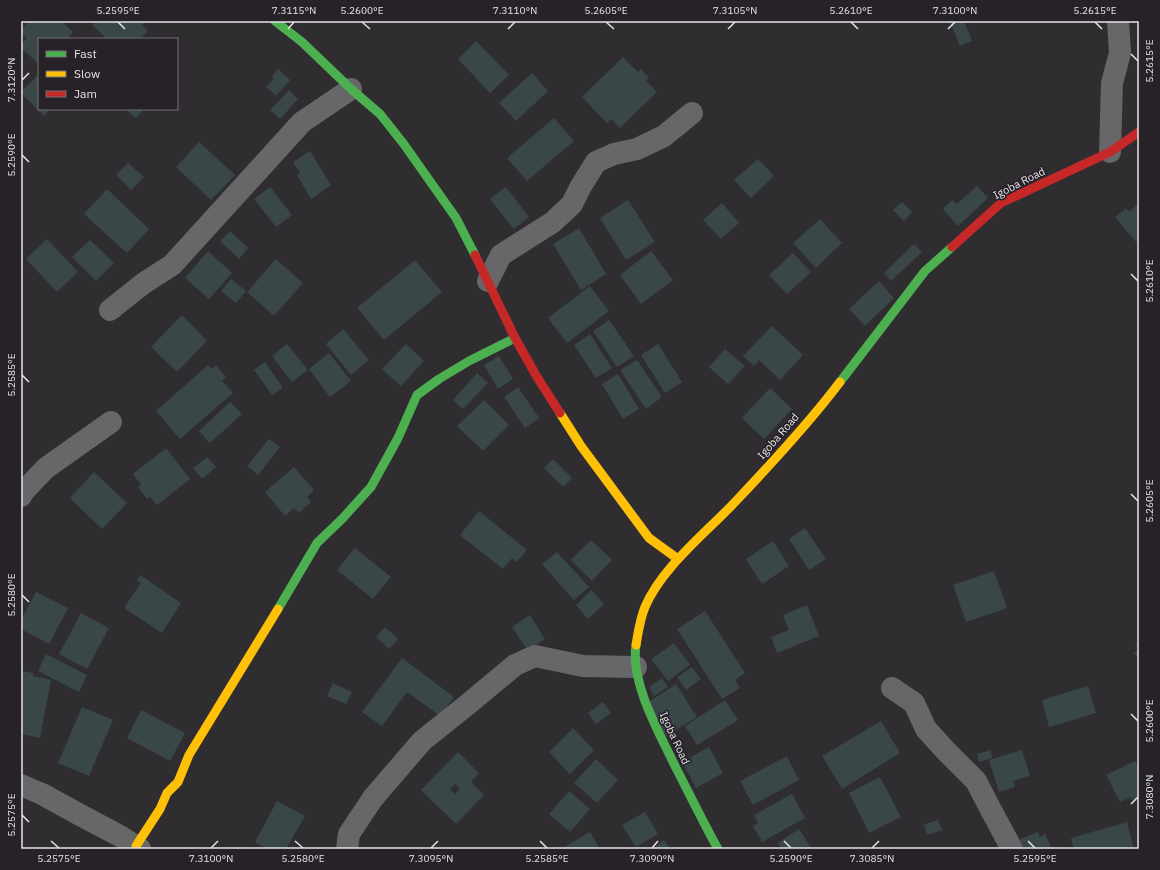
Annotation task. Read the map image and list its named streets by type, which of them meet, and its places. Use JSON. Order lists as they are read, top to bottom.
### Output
{
  "streets": {
    "street": ["Igoba Road"]
  },
  "legend": ["Fast", "Slow", "Jam"],
  "coordinates": [
    "5.2595°E",
    "7.3115°N",
    "5.2600°E",
    "7.3110°N",
    "5.2605°E",
    "7.3105°N",
    "5.2610°E",
    "7.3100°N",
    "5.2615°E",
    "7.3120°N",
    "5.2590°E",
    "5.2585°E",
    "5.2580°E",
    "7.3080°N",
    "5.2575°E",
    "7.3095°N",
    "7.3090°N",
    "7.3085°N"
  ]
}
